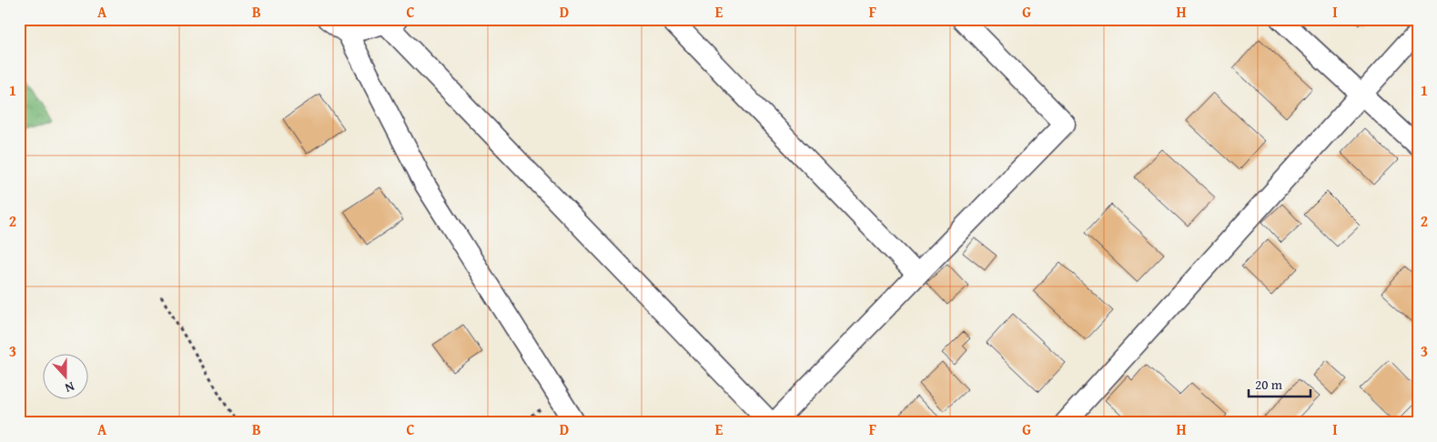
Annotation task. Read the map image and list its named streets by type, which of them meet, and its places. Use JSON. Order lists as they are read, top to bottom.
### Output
{
  "scale_bar": "20 m",
  "north": "bottom",
  "grid": {
    "columns": [
      "A",
      "B",
      "C",
      "D",
      "E",
      "F",
      "G",
      "H",
      "I"
    ],
    "rows": ["1", "2", "3"]
  }
}
